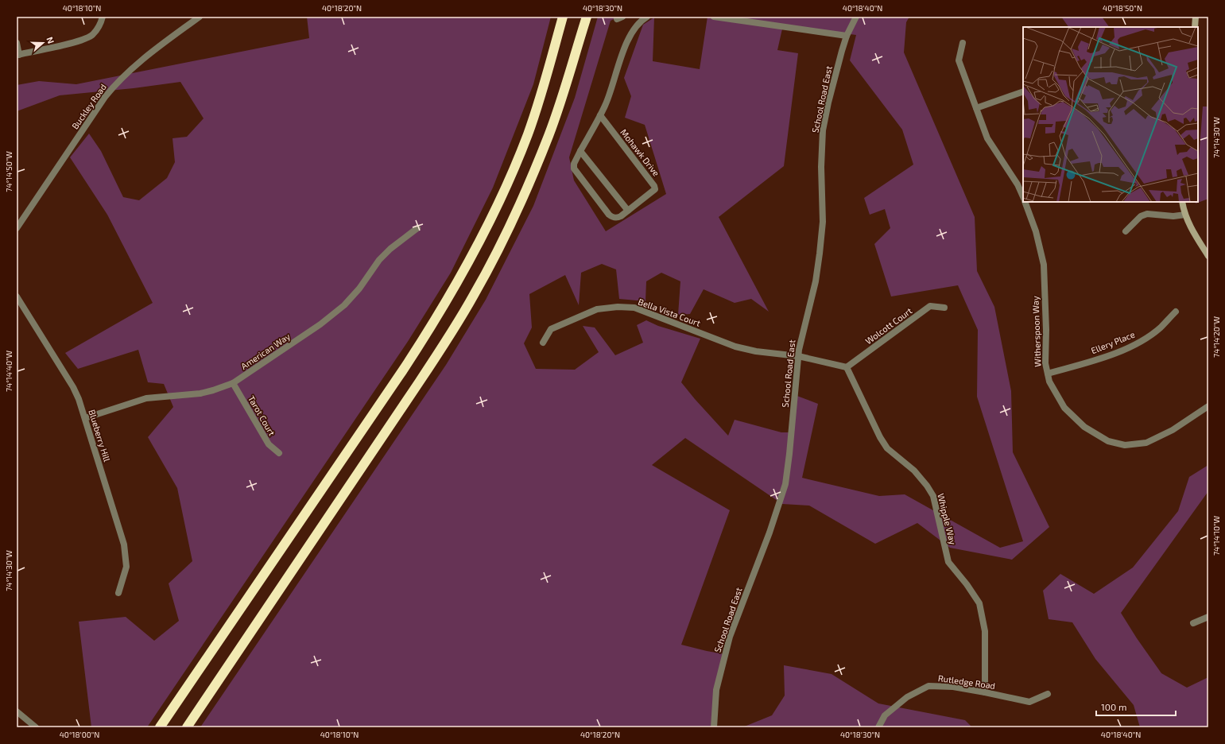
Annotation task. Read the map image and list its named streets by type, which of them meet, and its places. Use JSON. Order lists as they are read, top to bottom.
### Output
{
  "streets": {
    "street": [
      "School Road East",
      "Buckley Road",
      "Mohawk Drive",
      "Bella Vista Court",
      "Wolcott Court",
      "Witherspoon Way",
      "Ellery Place",
      "American Way",
      "Tarot Court",
      "Blueberry Hill",
      "Whipple Way",
      "Rutledge Road"
    ]
  },
  "crossings": [
    ["School Road East", "Bella Vista Court"],
    ["Bella Vista Court", "Wolcott Court"],
    ["Bella Vista Court", "Whipple Way"],
    ["Wolcott Court", "Whipple Way"],
    ["Witherspoon Way", "Ellery Place"],
    ["American Way", "Tarot Court"],
    ["American Way", "Blueberry Hill"],
    ["Whipple Way", "Rutledge Road"]
  ],
  "scale_bar": "100 m",
  "north": "right",
  "coordinates": [
    "40°18'10\"N",
    "40°18'20\"N",
    "40°18'30\"N",
    "40°18'40\"N",
    "40°18'50\"N",
    "74°14'30\"W",
    "74°14'50\"W",
    "74°14'20\"W",
    "74°14'40\"W",
    "74°14'10\"W",
    "40°18'00\"N"
  ]
}
